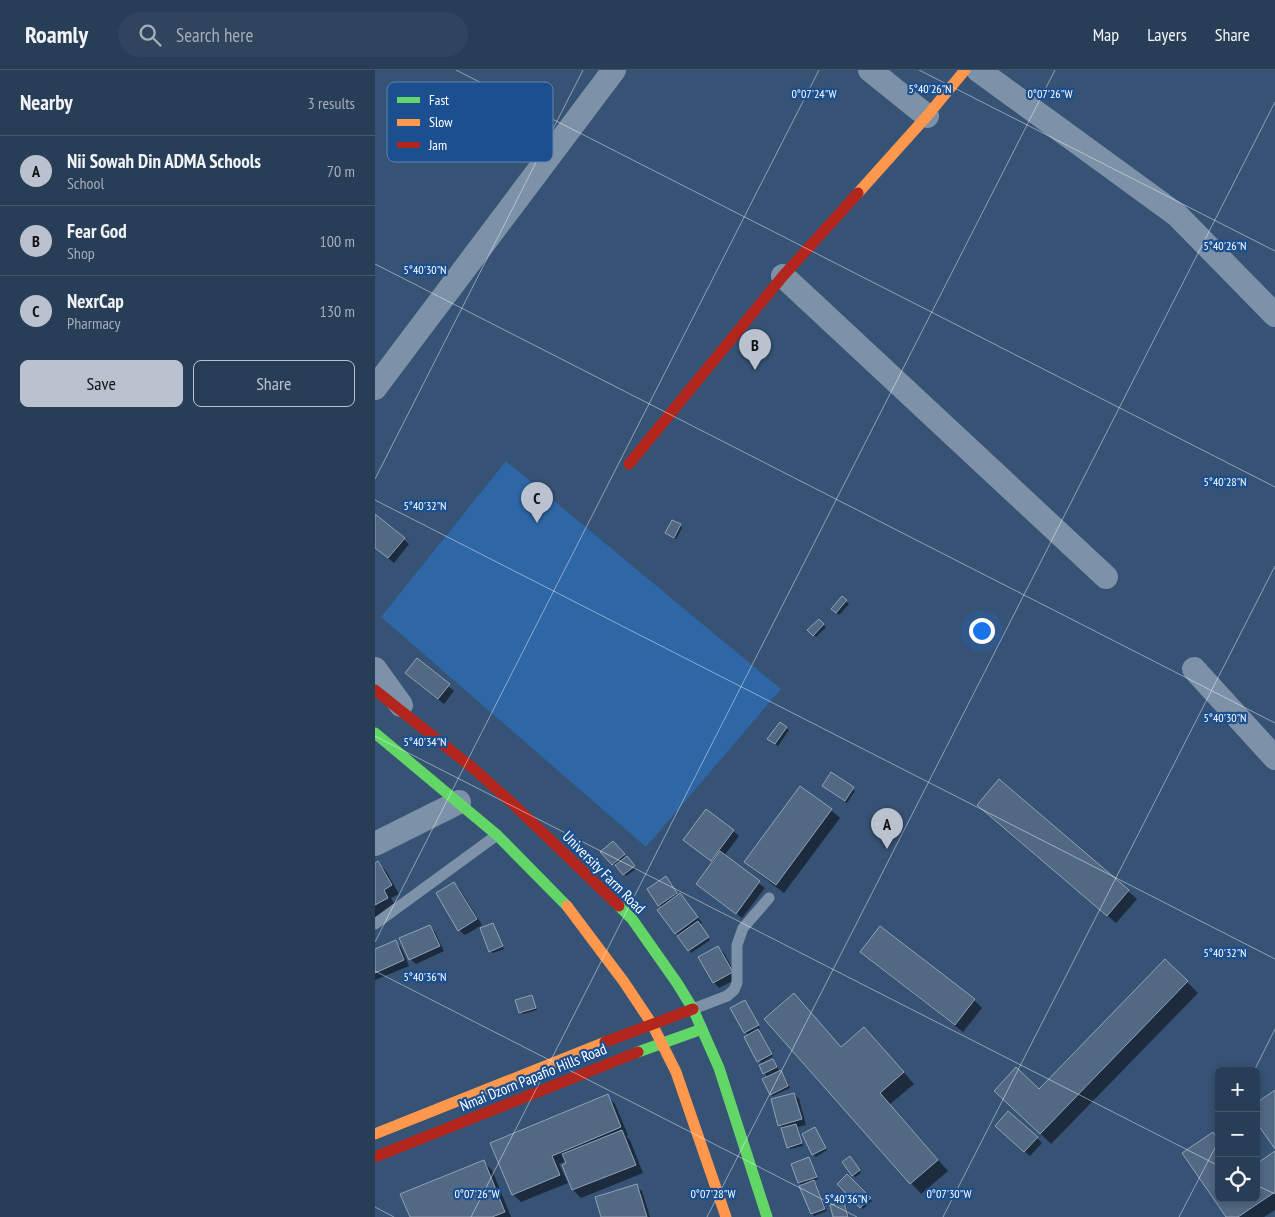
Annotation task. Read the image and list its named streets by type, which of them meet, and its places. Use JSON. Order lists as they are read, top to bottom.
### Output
{
  "streets": {
    "street": ["University Farm Road", "Nmai Dzorn Papafio Hills Road"]
  },
  "crossings": [
    ["University Farm Road", "Nmai Dzorn Papafio Hills Road"]
  ],
  "legend": ["Fast", "Slow", "Jam"],
  "page": {
    "header": "Roamly",
    "search": "Search here",
    "nav": ["Map", "Layers", "Share"],
    "heading": ["Nearby", "3 results"],
    "list": [
      {
        "mark": "A",
        "name": "Nii Sowah Din ADMA Schools",
        "note": "School",
        "value": "70 m"
      },
      {
        "mark": "B",
        "name": "Fear God",
        "note": "Shop",
        "value": "100 m"
      },
      {
        "mark": "C",
        "name": "NexrCap",
        "note": "Pharmacy",
        "value": "130 m"
      }
    ],
    "pins": ["B", "C", "A"],
    "buttons": ["Save", "Share"],
    "map_buttons": ["+", "−"]
  },
  "coordinates": [
    "5°40'26\"N",
    "0°07'24\"W",
    "0°07'26\"W",
    "5°40'30\"N",
    "5°40'28\"N",
    "5°40'32\"N",
    "5°40'34\"N",
    "5°40'36\"N",
    "0°07'28\"W",
    "0°07'30\"W"
  ]
}
